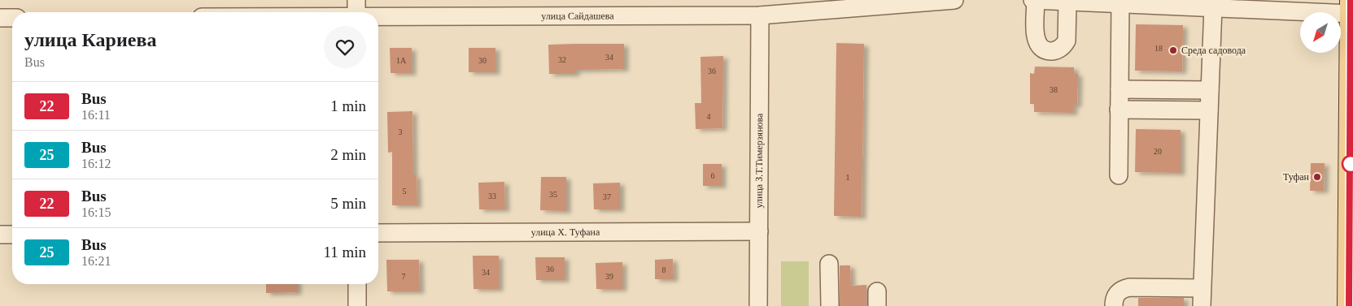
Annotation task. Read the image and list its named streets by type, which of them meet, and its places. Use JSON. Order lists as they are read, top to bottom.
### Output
{
  "streets": {
    "street": ["улица Сайдашева", "улица З.Т.Тимерзянова", "улица Х. Туфана"]
  },
  "crossings": [
    ["улица Сайдашева", "улица З.Т.Тимерзянова"],
    ["улица З.Т.Тимерзянова", "улица Х. Туфана"]
  ],
  "places": ["Среда садовода", "Туфан"],
  "lines": ["bus line 22"],
  "house_numbers": [
    "18",
    "34",
    "32",
    "1А",
    "30",
    "36",
    "38",
    "4",
    "3",
    "20",
    "6",
    "1",
    "5",
    "35",
    "33",
    "37",
    "36",
    "8",
    "34",
    "7",
    "39"
  ],
  "north": "bottom left",
  "page": {
    "heading": ["улица Кариева", "Bus"],
    "list": [
      {
        "mark": "22",
        "name": "Bus",
        "note": "16:11",
        "value": "1 min"
      },
      {
        "mark": "25",
        "name": "Bus",
        "note": "16:12",
        "value": "2 min"
      },
      {
        "mark": "22",
        "name": "Bus",
        "note": "16:15",
        "value": "5 min"
      },
      {
        "mark": "25",
        "name": "Bus",
        "note": "16:21",
        "value": "11 min"
      }
    ]
  }
}
